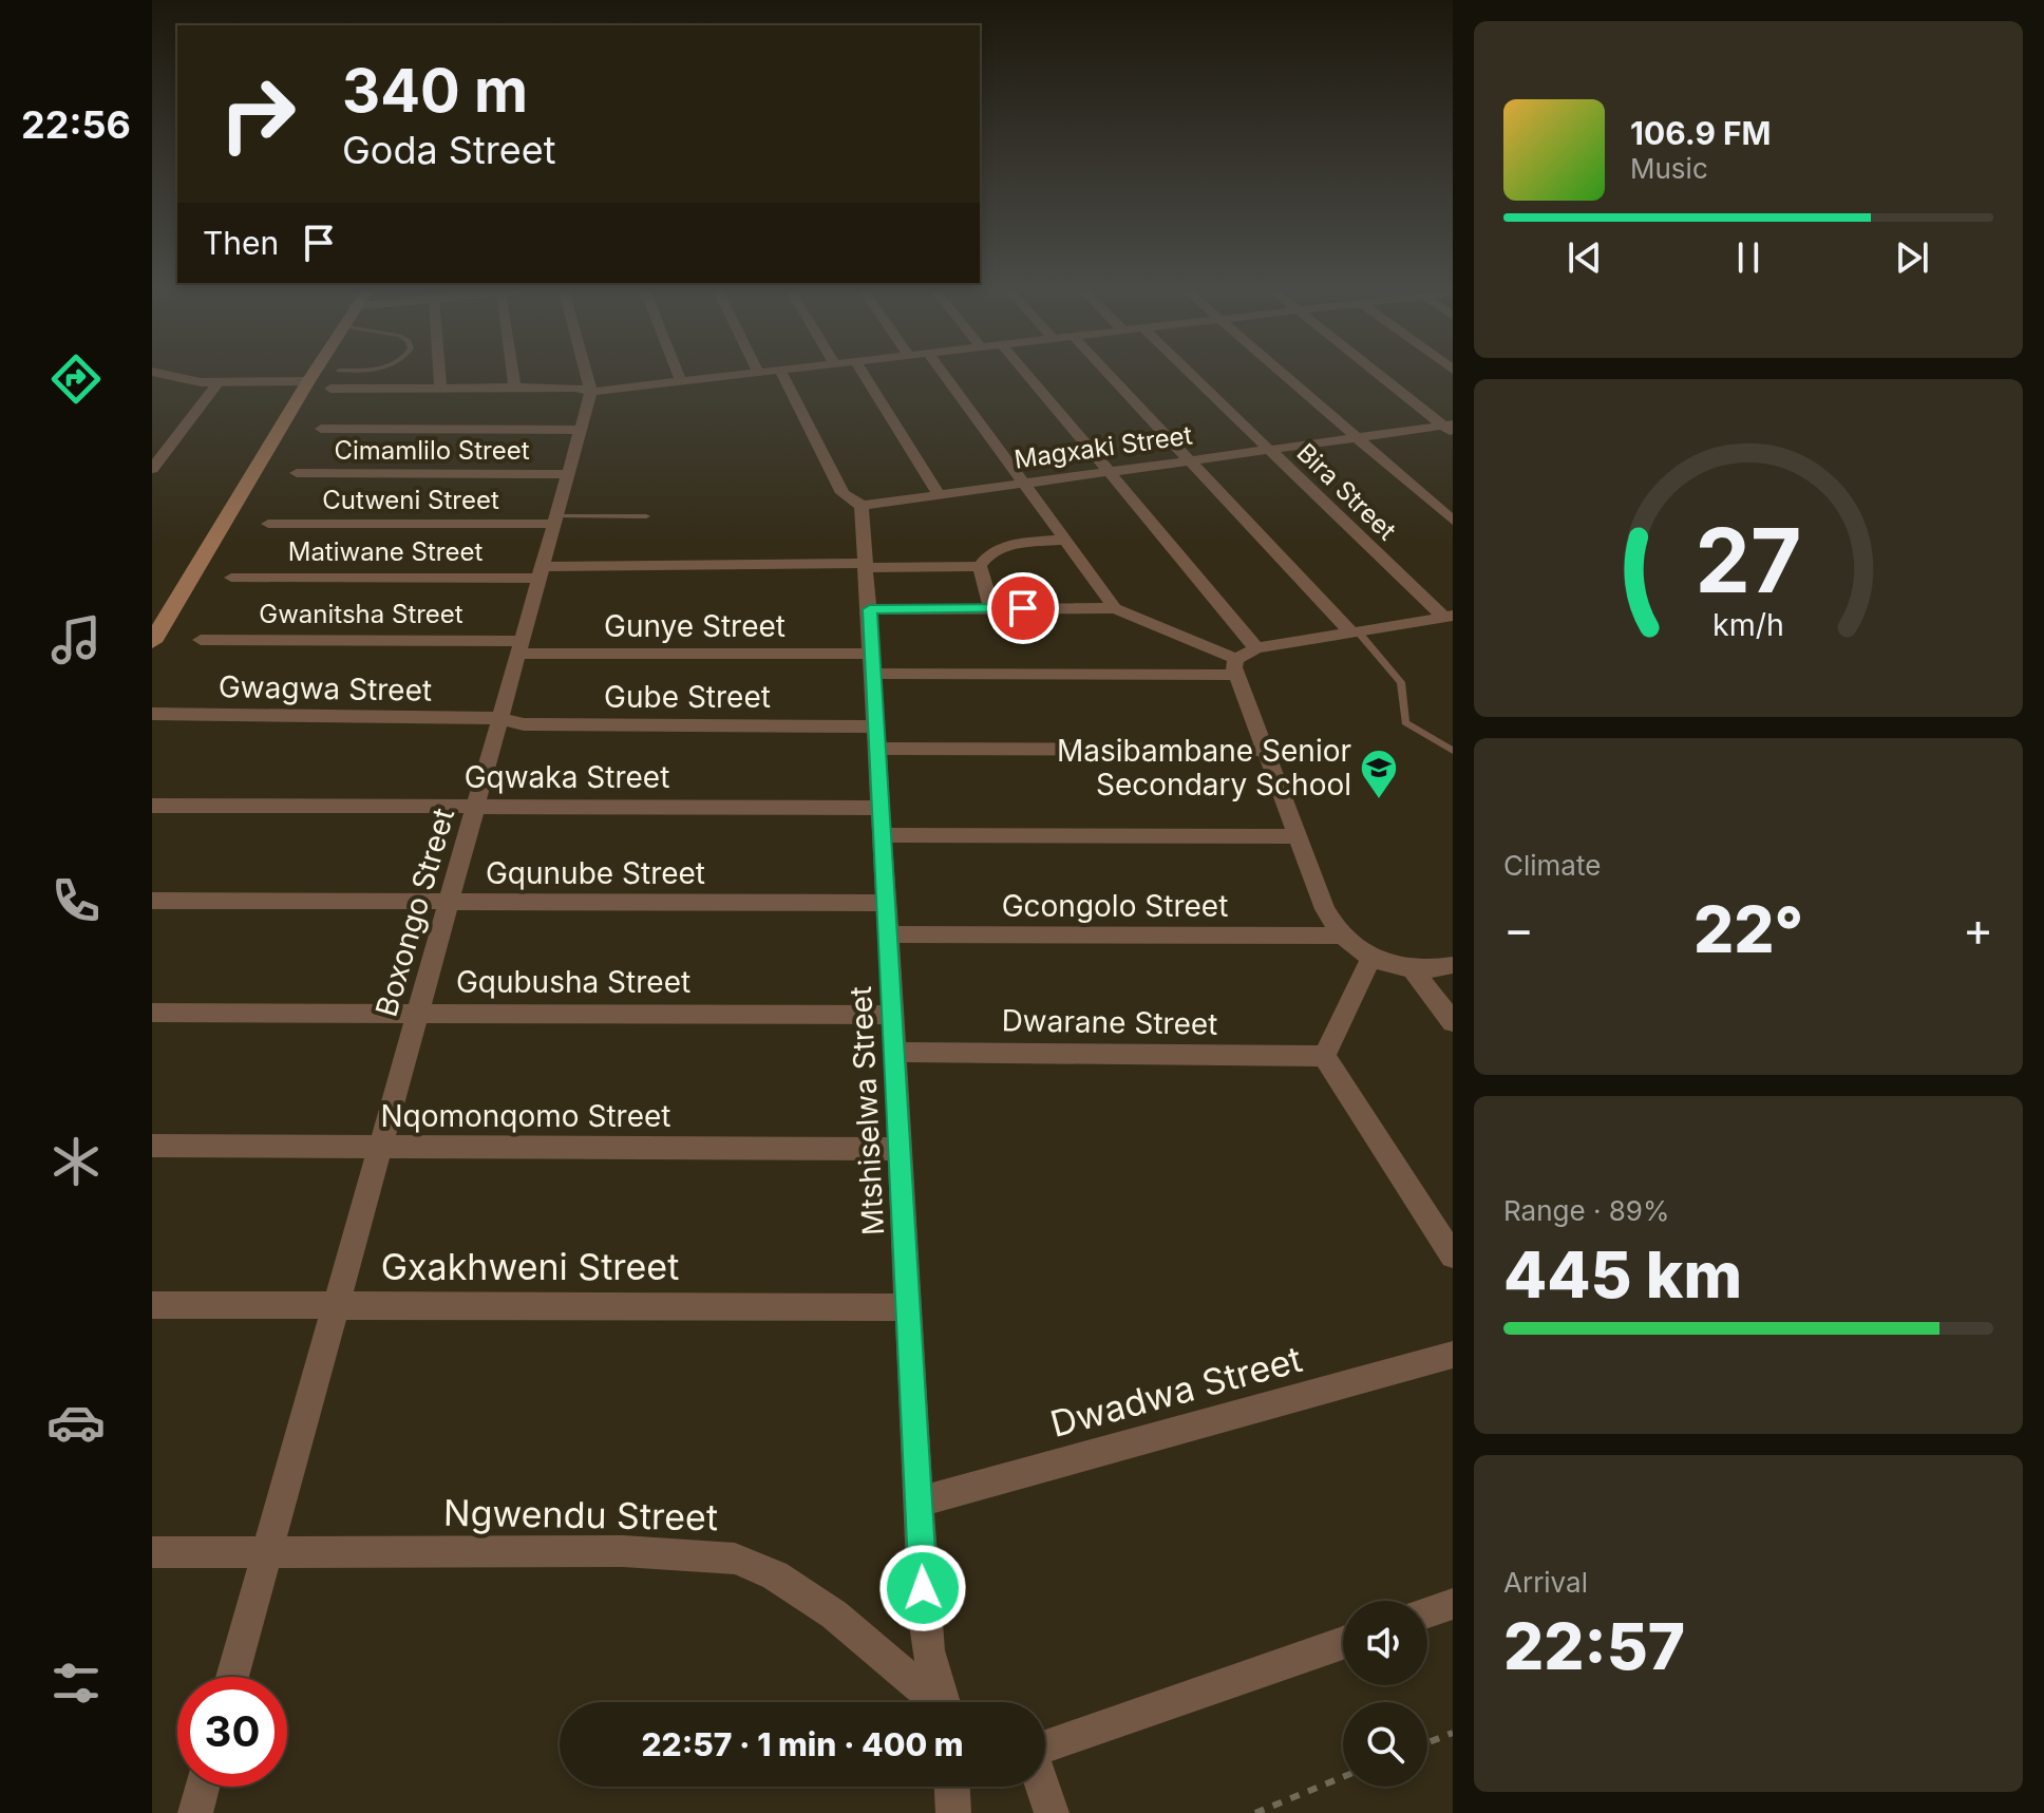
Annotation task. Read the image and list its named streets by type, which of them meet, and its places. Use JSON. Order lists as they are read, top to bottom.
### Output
{
  "streets": {
    "street": [
      "Magxaki Street",
      "Cimamlilo Street",
      "Bira Street",
      "Cutweni Street",
      "Matiwane Street",
      "Gwanitsha Street",
      "Gunye Street",
      "Gwagwa Street",
      "Gube Street",
      "Gqwaka Street",
      "Gqunube Street",
      "Gcongolo Street",
      "Boxongo Street",
      "Gqubusha Street",
      "Dwarane Street",
      "Mtshiselwa Street",
      "Nqomonqomo Street",
      "Gxakhweni Street",
      "Dwadwa Street",
      "Ngwendu Street"
    ]
  },
  "crossings": [
    ["Magxaki Street", "Bira Street"],
    ["Magxaki Street", "Mtshiselwa Street"],
    ["Cimamlilo Street", "Boxongo Street"],
    ["Cutweni Street", "Boxongo Street"],
    ["Matiwane Street", "Boxongo Street"],
    ["Matiwane Street", "Mtshiselwa Street"],
    ["Gwanitsha Street", "Gunye Street"],
    ["Gwanitsha Street", "Boxongo Street"],
    ["Gunye Street", "Boxongo Street"],
    ["Gunye Street", "Mtshiselwa Street"],
    ["Gwagwa Street", "Gube Street"],
    ["Gwagwa Street", "Boxongo Street"],
    ["Gube Street", "Boxongo Street"],
    ["Gube Street", "Mtshiselwa Street"],
    ["Gqwaka Street", "Boxongo Street"],
    ["Gqwaka Street", "Mtshiselwa Street"],
    ["Gqunube Street", "Boxongo Street"],
    ["Gqunube Street", "Mtshiselwa Street"],
    ["Gcongolo Street", "Mtshiselwa Street"],
    ["Boxongo Street", "Gqubusha Street"],
    ["Boxongo Street", "Nqomonqomo Street"],
    ["Boxongo Street", "Gxakhweni Street"],
    ["Boxongo Street", "Ngwendu Street"],
    ["Gqubusha Street", "Mtshiselwa Street"],
    ["Dwarane Street", "Mtshiselwa Street"],
    ["Mtshiselwa Street", "Nqomonqomo Street"],
    ["Mtshiselwa Street", "Gxakhweni Street"],
    ["Mtshiselwa Street", "Dwadwa Street"]
  ],
  "places": {
    "school or university": ["Masibambane Senior Secondary School"]
  },
  "page": {
    "tabs": "22:56",
    "turn": ["340 m", "Goda Street"],
    "song": ["106.9 FM", "Music"],
    "then": "Then",
    "tile": [
      "Climate",
      ["Range · 89%", "445 km"],
      ["Arrival", "22:57"]
    ],
    "heat": ["−", "22°", "+"],
    "limit": "30",
    "trip": "22:57 · 1 min · 400 m",
    "gauge": ["27", "km/h"]
  }
}
